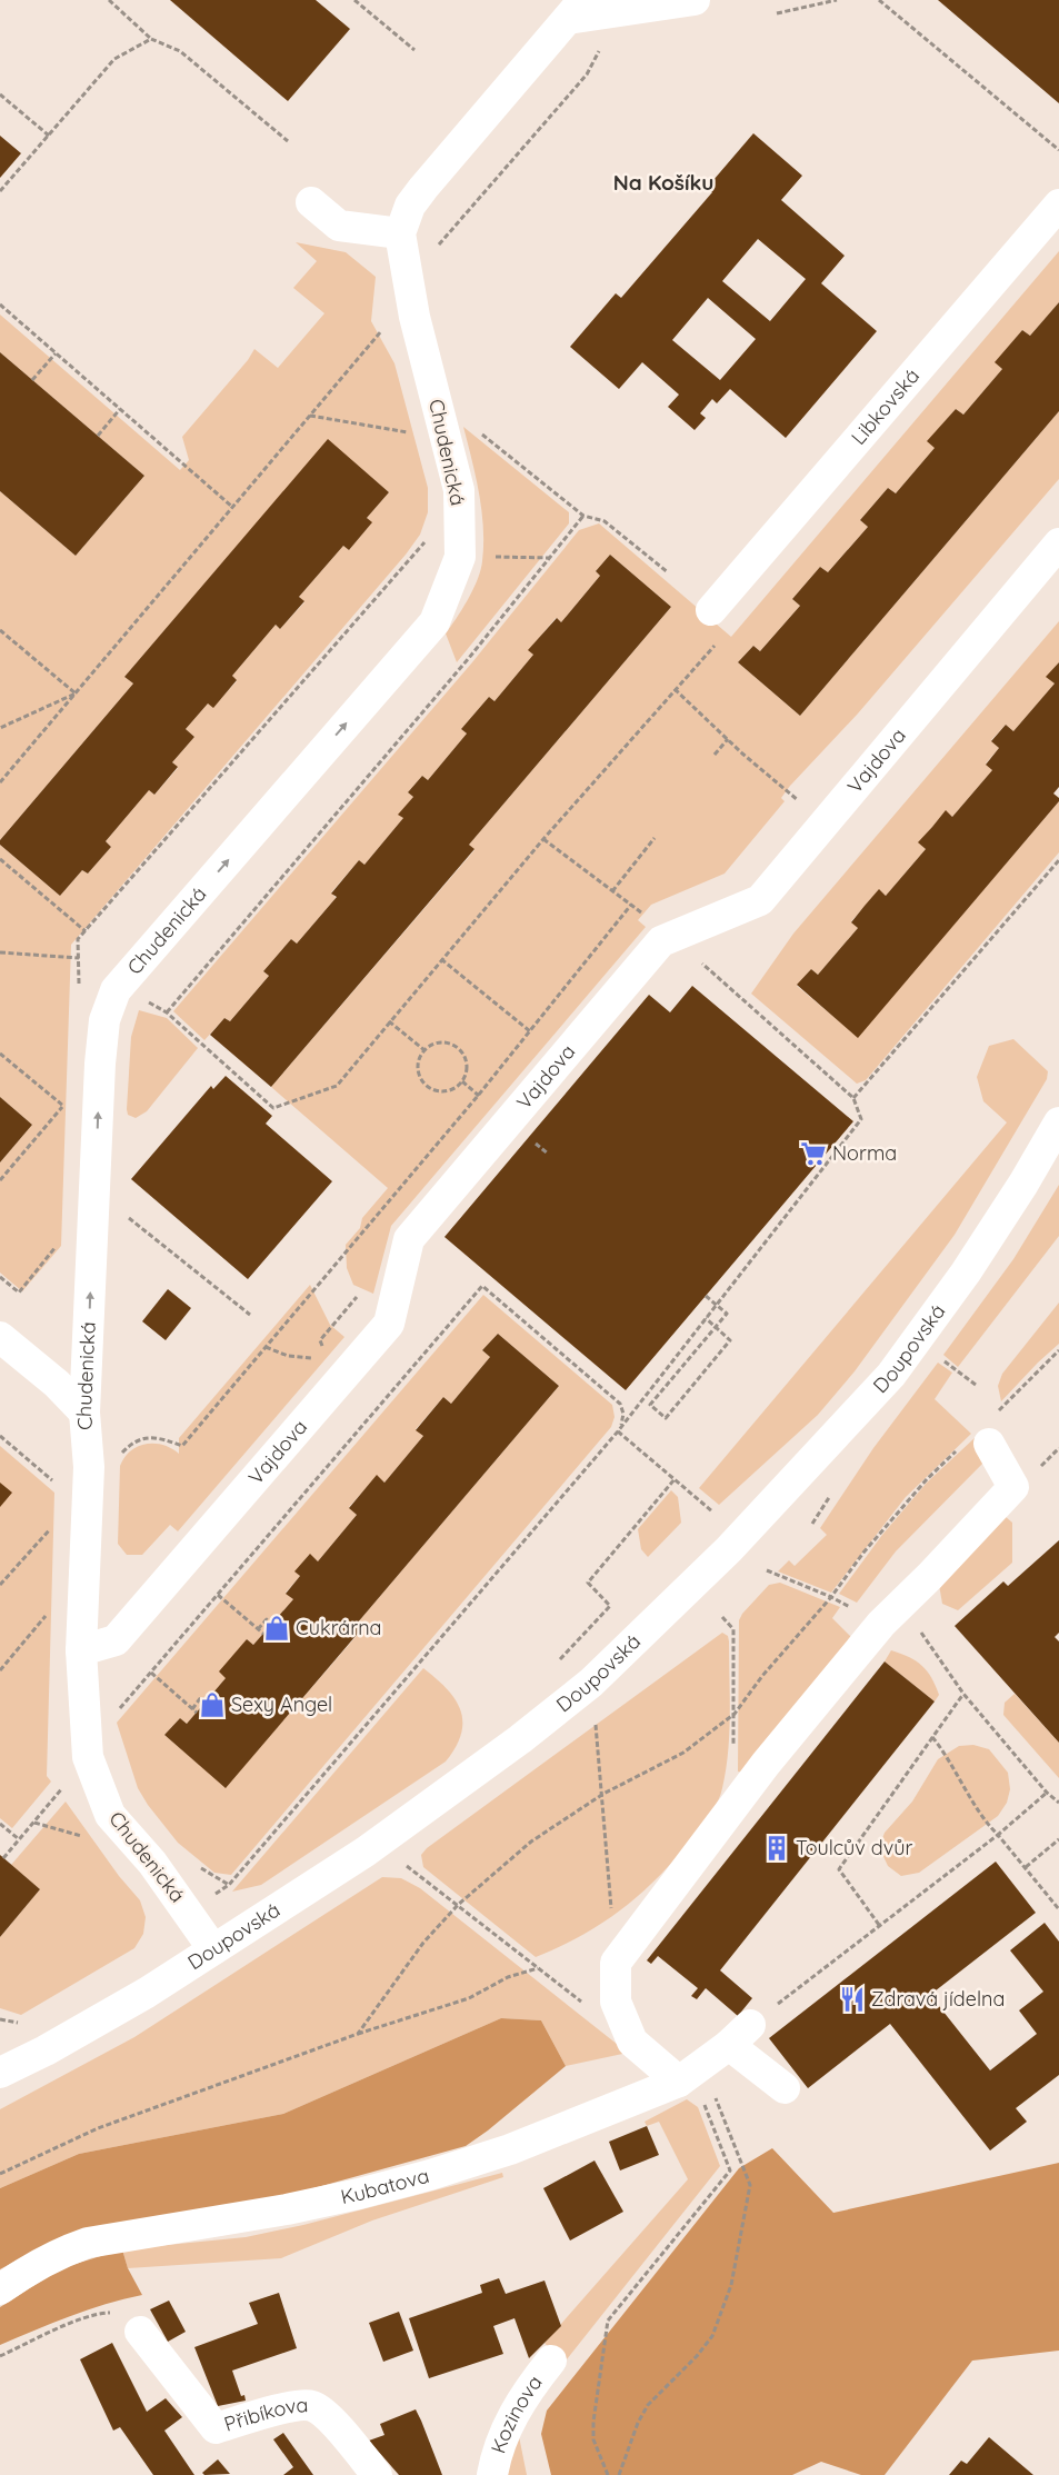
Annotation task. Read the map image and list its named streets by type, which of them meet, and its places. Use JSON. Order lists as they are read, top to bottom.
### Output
{
  "streets": {
    "street": [
      "Libkovská",
      "Chudenická",
      "Vajdova",
      "Doupovská",
      "Kubatova",
      "Kozinova",
      "Přibíkova"
    ]
  },
  "crossings": [
    ["Chudenická", "Vajdova"],
    ["Chudenická", "Doupovská"]
  ],
  "one_way": ["Chudenická"],
  "districts": ["Na Košíku"],
  "places": {
    "supermarket": ["Norma"],
    "shop": ["Cukrárna", "Sexy Angel"],
    "building": ["Toulcův dvůr"],
    "restaurant": ["Zdravá jídelna"]
  }
}
